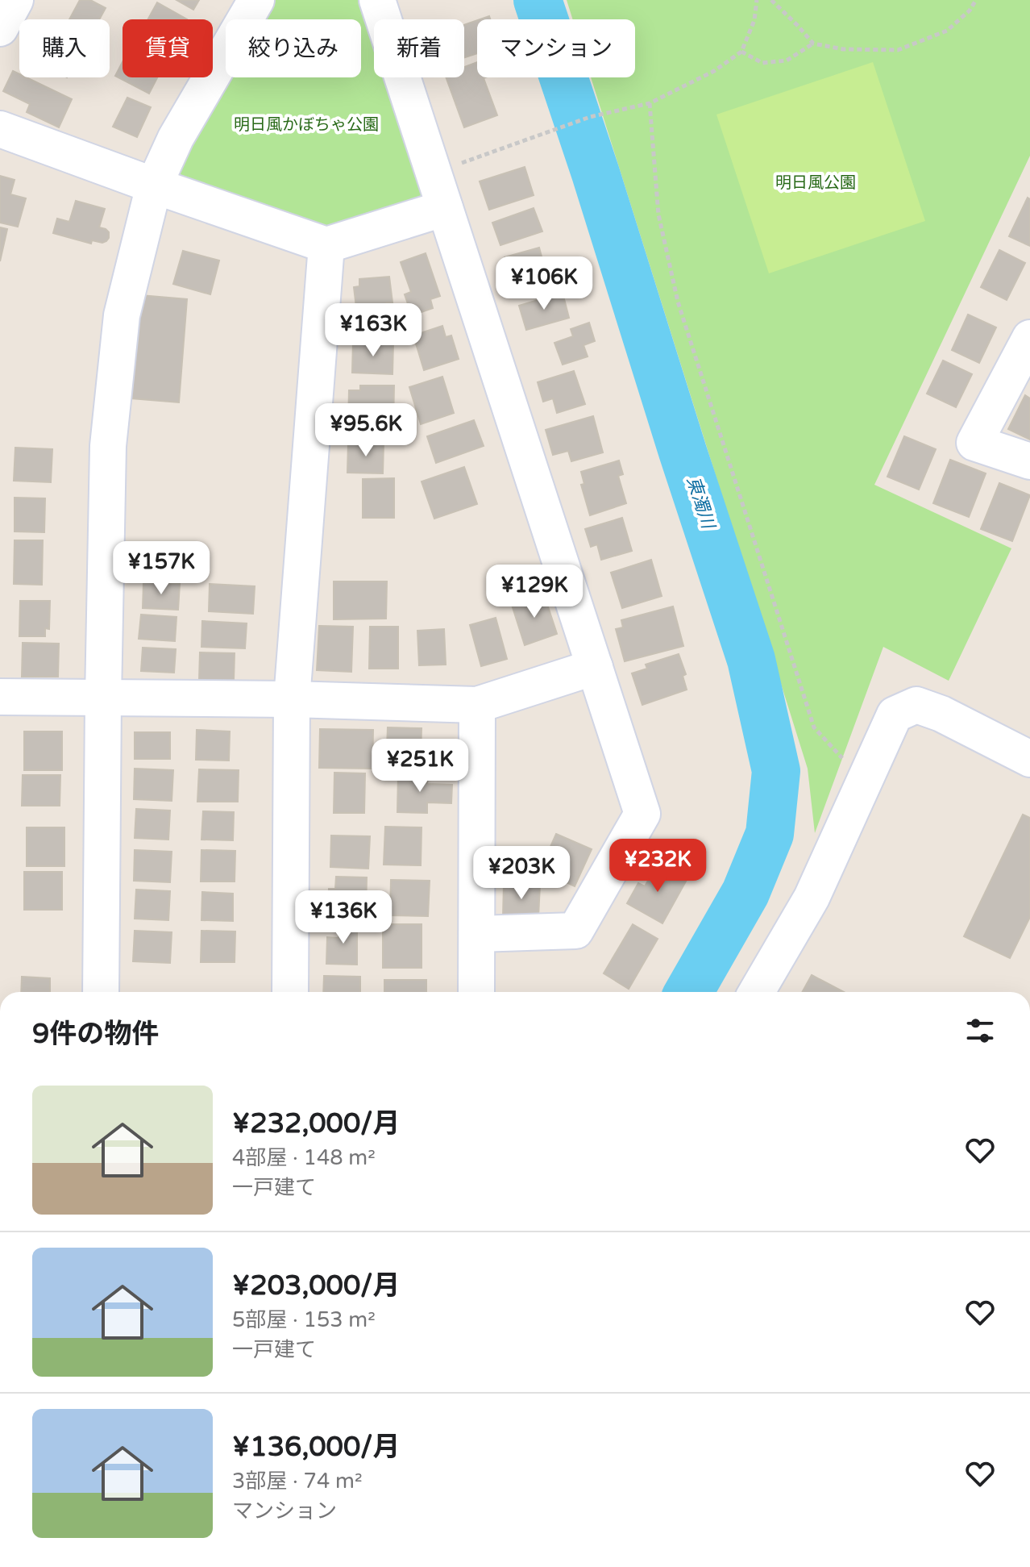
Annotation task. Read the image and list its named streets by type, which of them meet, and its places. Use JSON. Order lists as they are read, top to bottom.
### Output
{
  "water": ["東濁川"],
  "parks": ["明日風かぼちゃ公園", "明日風公園"],
  "page": {
    "chip": [
      "購入",
      "賃貸",
      "絞り込み",
      "新着",
      "マンション"
    ],
    "price": [
      "¥106K",
      "¥163K",
      "¥95.6K",
      "¥157K",
      "¥129K",
      "¥251K",
      "¥232K",
      "¥203K",
      "¥136K"
    ],
    "heading": "9件の物件",
    "list": [
      {
        "name": "¥232,000/月",
        "note": "4部屋 · 148 m² · 一戸建て"
      },
      {
        "name": "¥203,000/月",
        "note": "5部屋 · 153 m² · 一戸建て"
      },
      {
        "name": "¥136,000/月",
        "note": "3部屋 · 74 m² · マンション"
      }
    ]
  }
}
